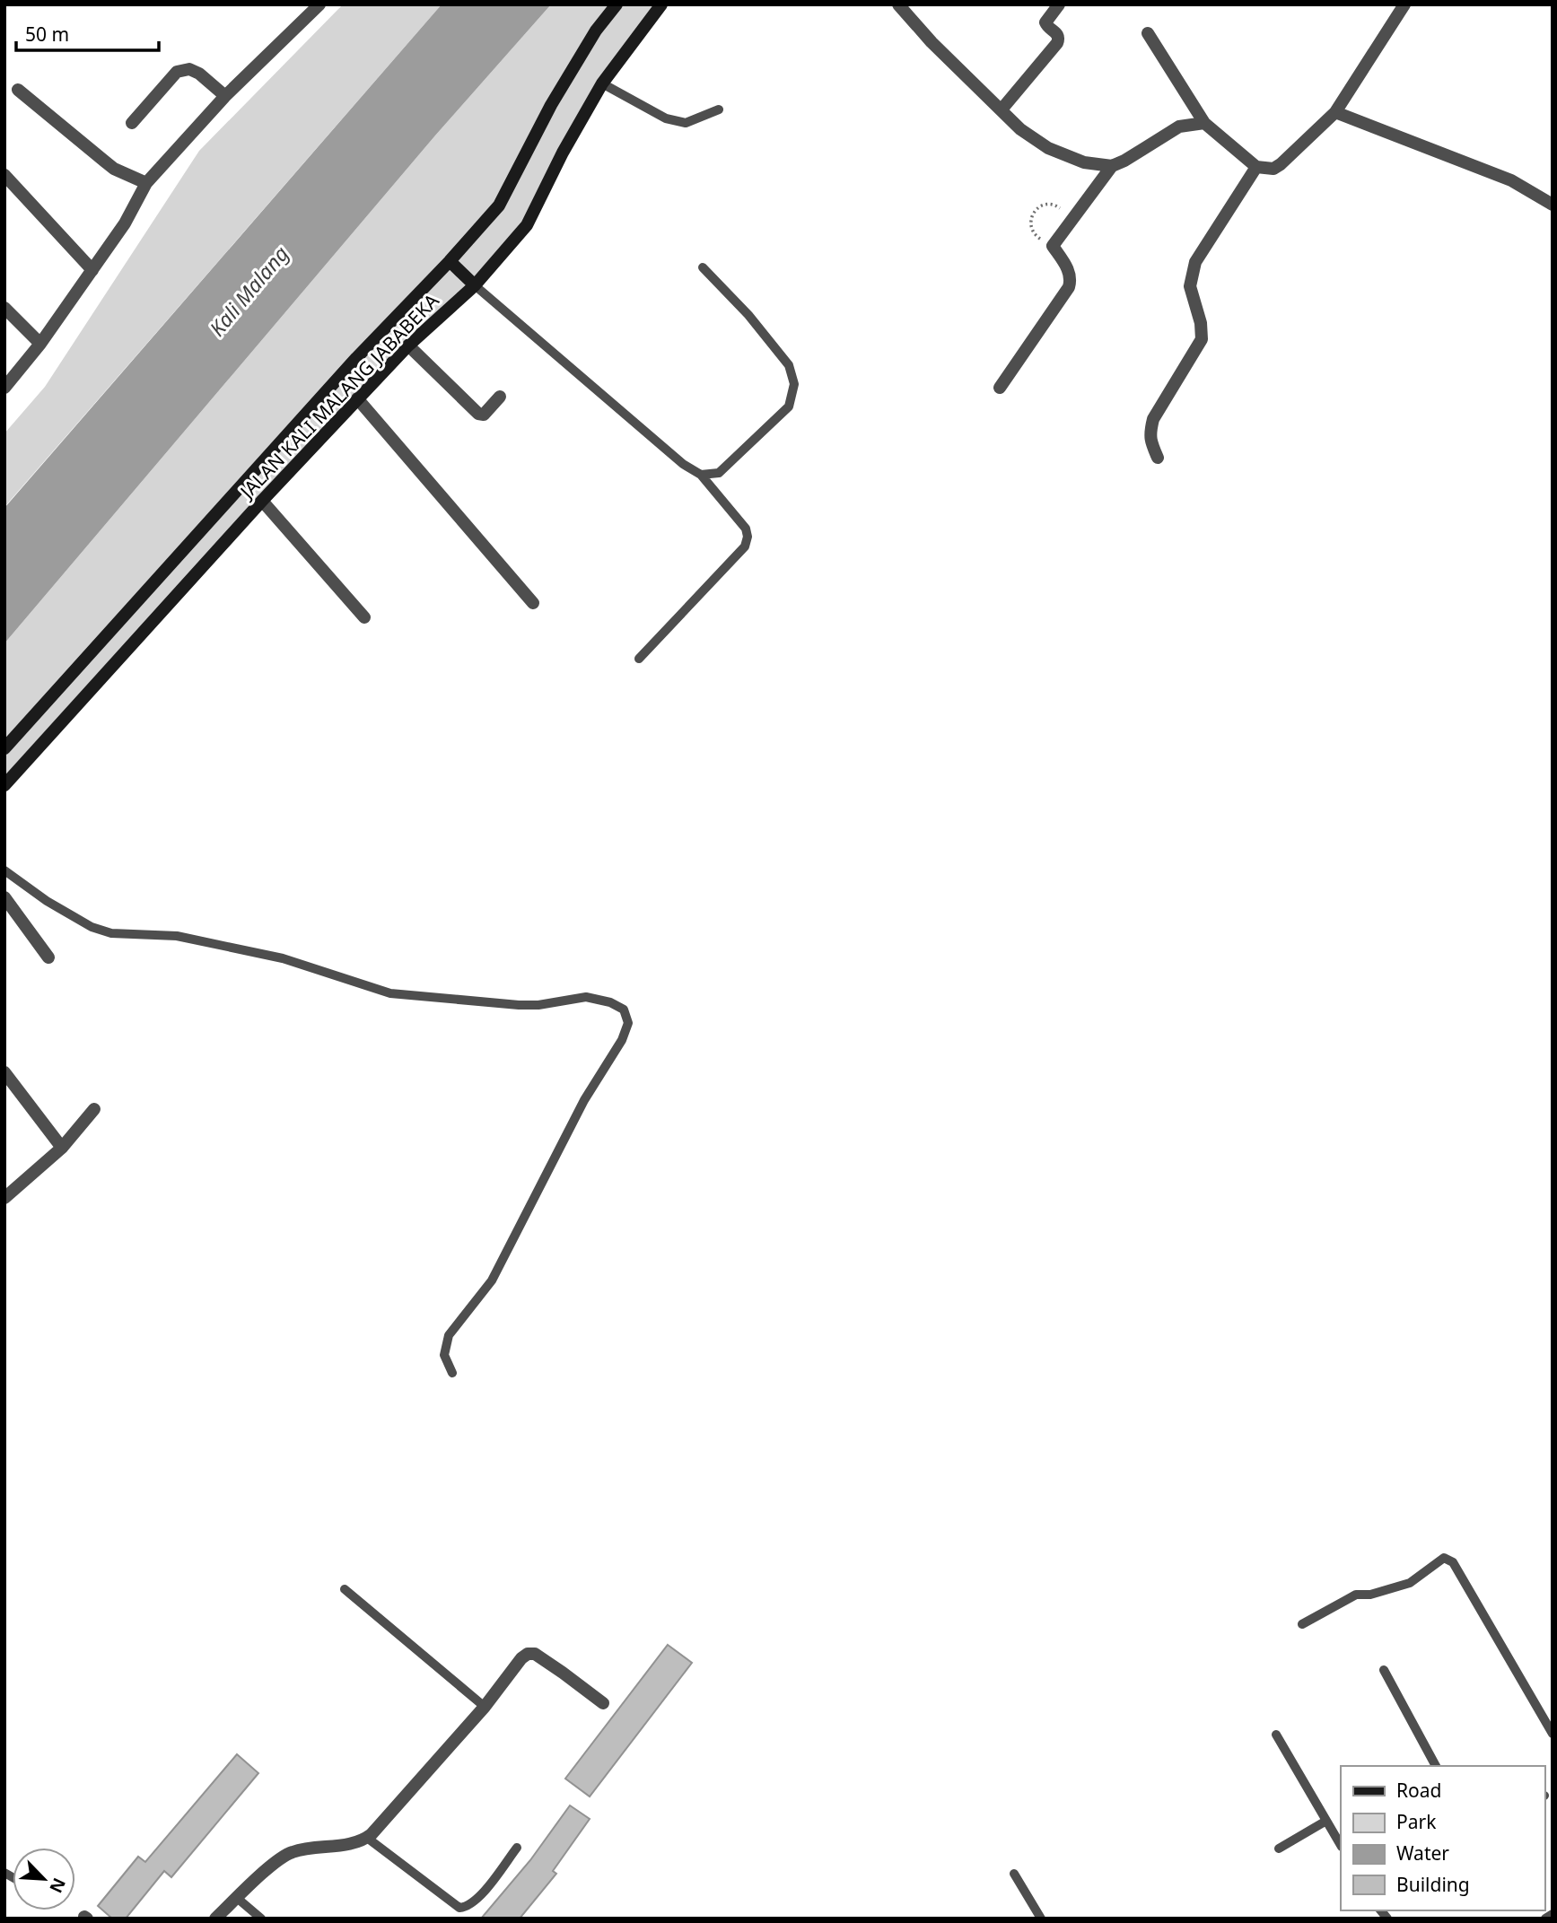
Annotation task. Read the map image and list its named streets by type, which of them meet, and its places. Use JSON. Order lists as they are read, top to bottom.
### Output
{
  "streets": {
    "main road": ["JALAN KALI MALANG JABABEKA"]
  },
  "water": ["Kali Malang"],
  "legend": [
    "Road",
    "Park",
    "Water",
    "Building"
  ],
  "scale_bar": "50 m",
  "north": "bottom right"
}
